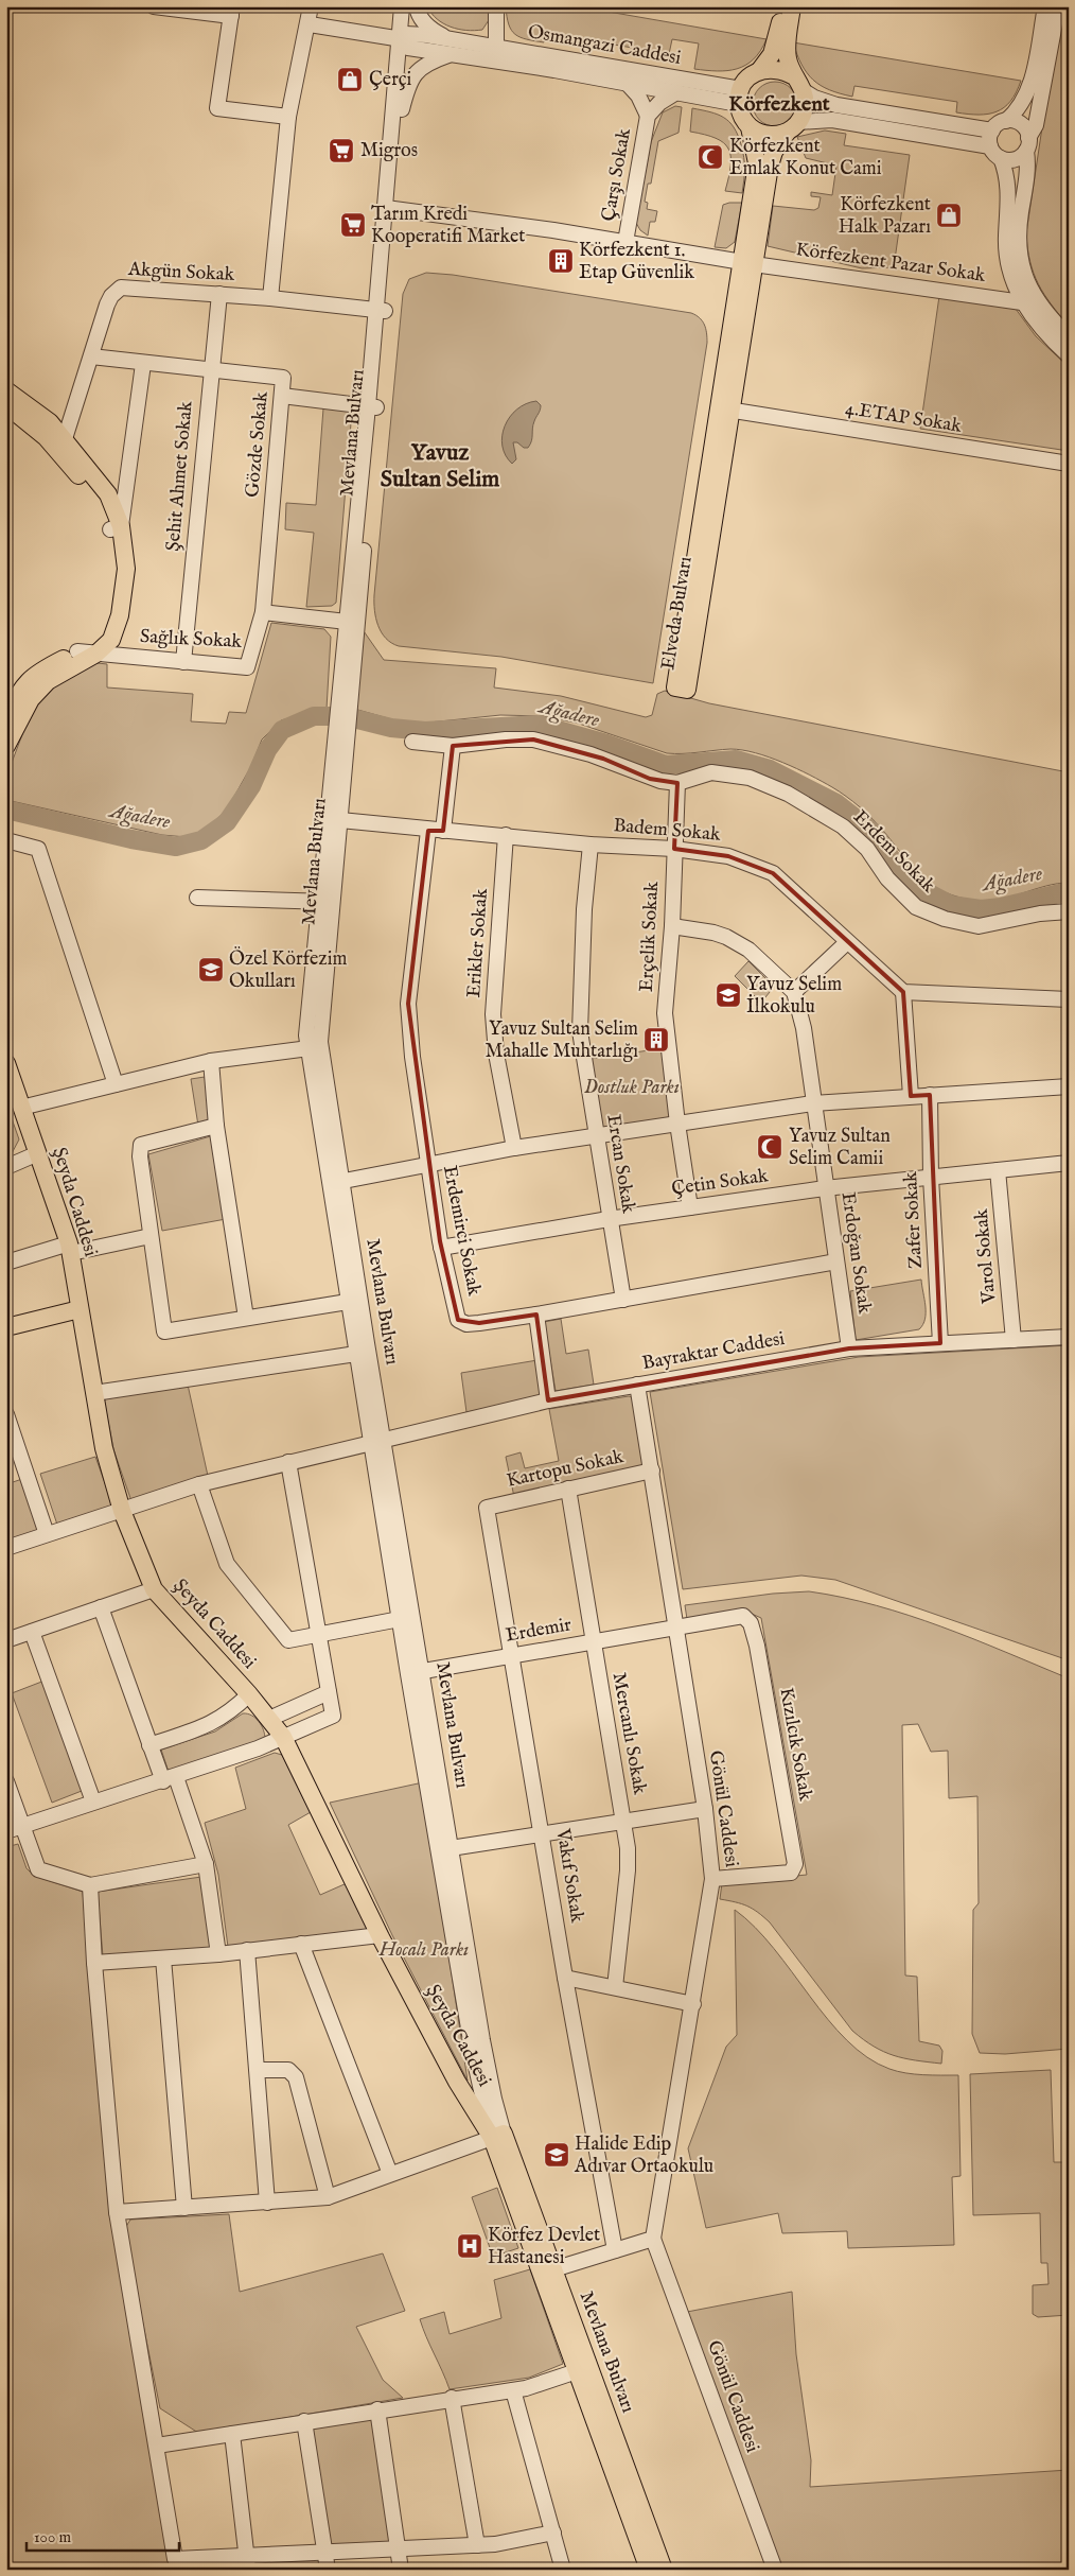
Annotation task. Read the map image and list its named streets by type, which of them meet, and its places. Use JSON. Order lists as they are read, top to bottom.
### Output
{
  "streets": {
    "main road": ["Mevlana Bulvarı", "Elveda Bulvarı", "Şeyda Caddesi"],
    "street": [
      "Osmangazi Caddesi",
      "Çarşı Sokak",
      "Körfezkent Pazar Sokak",
      "Akgün Sokak",
      "4.ETAP Sokak",
      "Gözde Sokak",
      "Şehit Ahmet Sokak",
      "Sağlık Sokak",
      "Badem Sokak",
      "Erdem Sokak",
      "Erçelik Sokak",
      "Erikler Sokak",
      "Ercan Sokak",
      "Çetin Sokak",
      "Zafer Sokak",
      "Erdemirci Sokak",
      "Erdoğan Sokak",
      "Varol Sokak",
      "Bayraktar Caddesi",
      "Kartopu Sokak",
      "Erdemir",
      "Mercanlı Sokak",
      "Kızılcık Sokak",
      "Gönül Caddesi",
      "Vakıf Sokak"
    ]
  },
  "crossings": [
    ["Osmangazi Caddesi", "Mevlana Bulvarı"],
    ["Osmangazi Caddesi", "Elveda Bulvarı"],
    ["Çarşı Sokak", "Körfezkent Pazar Sokak"],
    ["Körfezkent Pazar Sokak", "Mevlana Bulvarı"],
    ["Körfezkent Pazar Sokak", "Elveda Bulvarı"],
    ["Akgün Sokak", "Mevlana Bulvarı"],
    ["Akgün Sokak", "Gözde Sokak"],
    ["Akgün Sokak", "Şehit Ahmet Sokak"],
    ["4.ETAP Sokak", "Elveda Bulvarı"],
    ["Mevlana Bulvarı", "Badem Sokak"],
    ["Mevlana Bulvarı", "Şeyda Caddesi"],
    ["Mevlana Bulvarı", "Bayraktar Caddesi"],
    ["Mevlana Bulvarı", "Erdemir"],
    ["Gözde Sokak", "Şehit Ahmet Sokak"],
    ["Gözde Sokak", "Sağlık Sokak"],
    ["Şehit Ahmet Sokak", "Sağlık Sokak"],
    ["Badem Sokak", "Erçelik Sokak"],
    ["Badem Sokak", "Erikler Sokak"],
    ["Badem Sokak", "Ercan Sokak"],
    ["Badem Sokak", "Erdemirci Sokak"],
    ["Erdem Sokak", "Erçelik Sokak"],
    ["Erdem Sokak", "Erdemirci Sokak"],
    ["Erçelik Sokak", "Çetin Sokak"],
    ["Ercan Sokak", "Çetin Sokak"],
    ["Ercan Sokak", "Erdemirci Sokak"],
    ["Çetin Sokak", "Zafer Sokak"],
    ["Çetin Sokak", "Erdemirci Sokak"],
    ["Çetin Sokak", "Erdoğan Sokak"],
    ["Çetin Sokak", "Varol Sokak"],
    ["Şeyda Caddesi", "Bayraktar Caddesi"],
    ["Zafer Sokak", "Bayraktar Caddesi"],
    ["Erdemirci Sokak", "Erdoğan Sokak"],
    ["Erdoğan Sokak", "Bayraktar Caddesi"],
    ["Varol Sokak", "Bayraktar Caddesi"],
    ["Bayraktar Caddesi", "Gönül Caddesi"],
    ["Kartopu Sokak", "Mercanlı Sokak"],
    ["Kartopu Sokak", "Gönül Caddesi"],
    ["Kartopu Sokak", "Vakıf Sokak"],
    ["Erdemir", "Mercanlı Sokak"],
    ["Erdemir", "Kızılcık Sokak"],
    ["Erdemir", "Gönül Caddesi"],
    ["Erdemir", "Vakıf Sokak"],
    ["Kızılcık Sokak", "Gönül Caddesi"]
  ],
  "districts": ["Körfezkent", "Yavuz Sultan Selim"],
  "water": ["Ağadere"],
  "parks": ["Dostluk Parkı", "Hocalı Parkı"],
  "places": {
    "shop": ["Çerçi", "Körfezkent Halk Pazarı"],
    "supermarket": ["Migros", "Tarım Kredi Kooperatifi Market"],
    "mosque": ["Körfezkent Emlak Konut Cami", "Yavuz Sultan Selim Camii"],
    "building": ["Körfezkent 1. Etap Güvenlik", "Yavuz Sultan Selim Mahalle Muhtarlığı"],
    "school or university": ["Özel Körfezim Okulları", "Yavuz Selim İlkokulu", "Halide Edip Adıvar Ortaokulu"],
    "hospital": ["Körfez Devlet Hastanesi"]
  },
  "scale_bar": "100 m"
}
